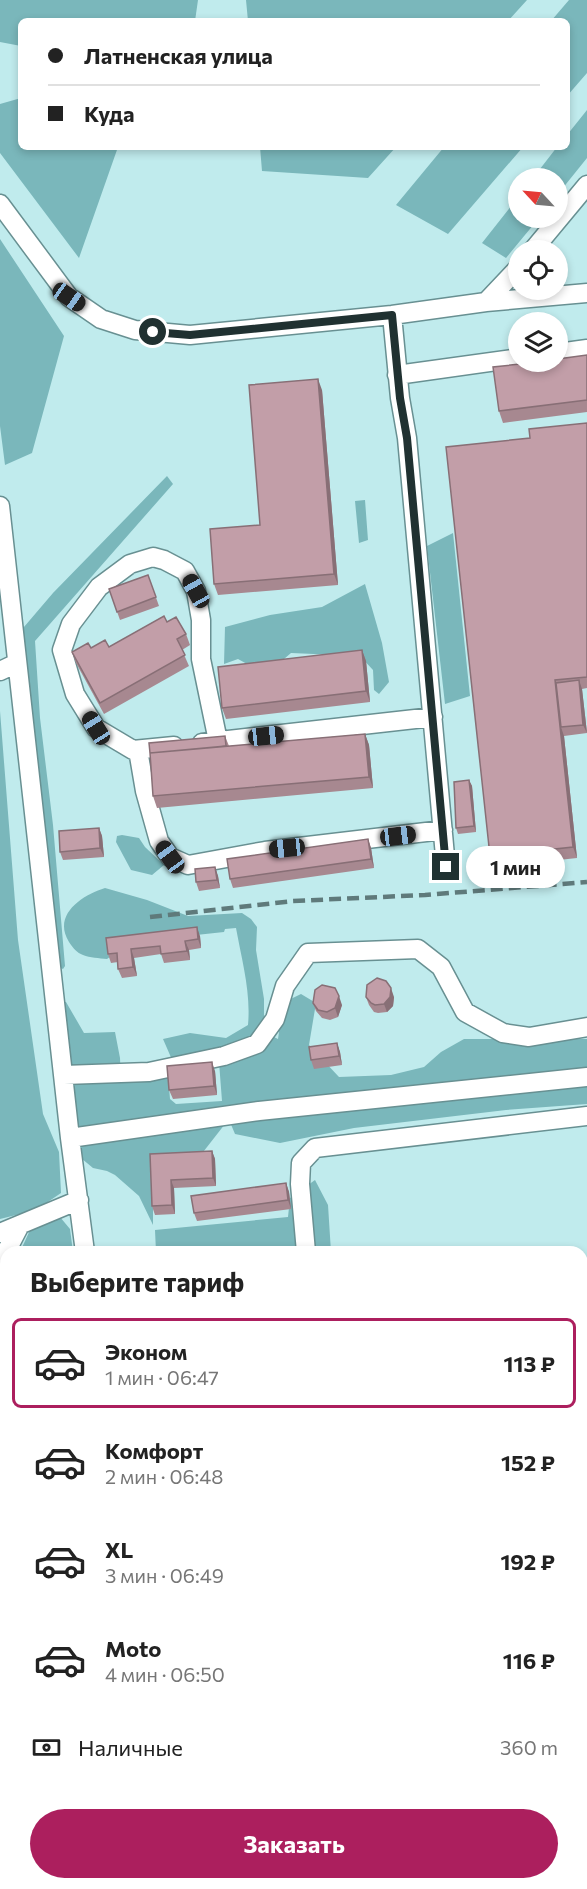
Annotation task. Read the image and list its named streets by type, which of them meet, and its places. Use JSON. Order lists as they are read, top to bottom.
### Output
{
  "north": "top left",
  "page": {
    "banner": ["Латненская улица", "Куда"],
    "bubble": "1 мин",
    "heading": "Выберите тариф",
    "list": [
      {
        "name": "Эконом",
        "note": "1 мин · 06:47",
        "value": "113 ₽"
      },
      {
        "name": "Комфорт",
        "note": "2 мин · 06:48",
        "value": "152 ₽"
      },
      {
        "name": "XL",
        "note": "3 мин · 06:49",
        "value": "192 ₽"
      },
      {
        "name": "Moto",
        "note": "4 мин · 06:50",
        "value": "116 ₽"
      }
    ],
    "pay": ["Наличные", "360 m"],
    "buttons": "Заказать"
  }
}
